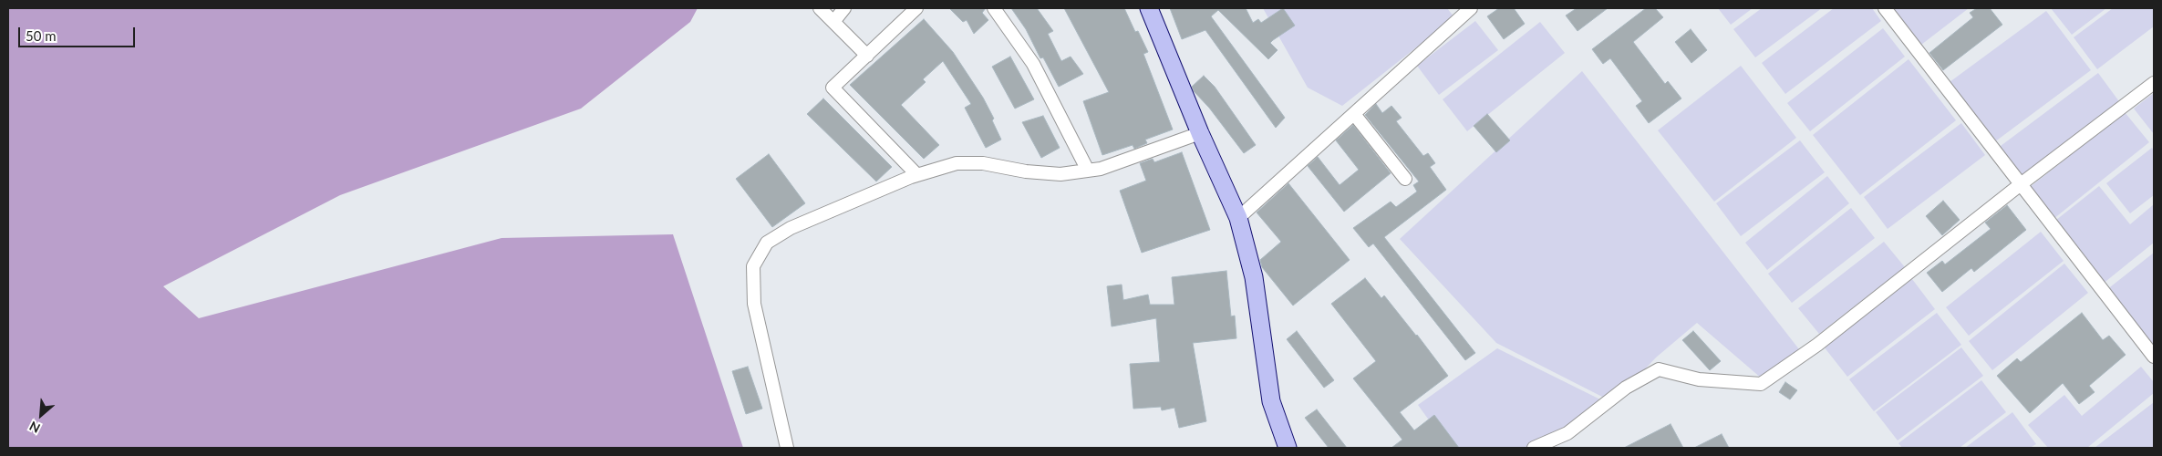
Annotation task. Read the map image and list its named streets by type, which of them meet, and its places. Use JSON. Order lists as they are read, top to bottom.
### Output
{
  "scale_bar": "50 m",
  "north": "bottom left"
}
